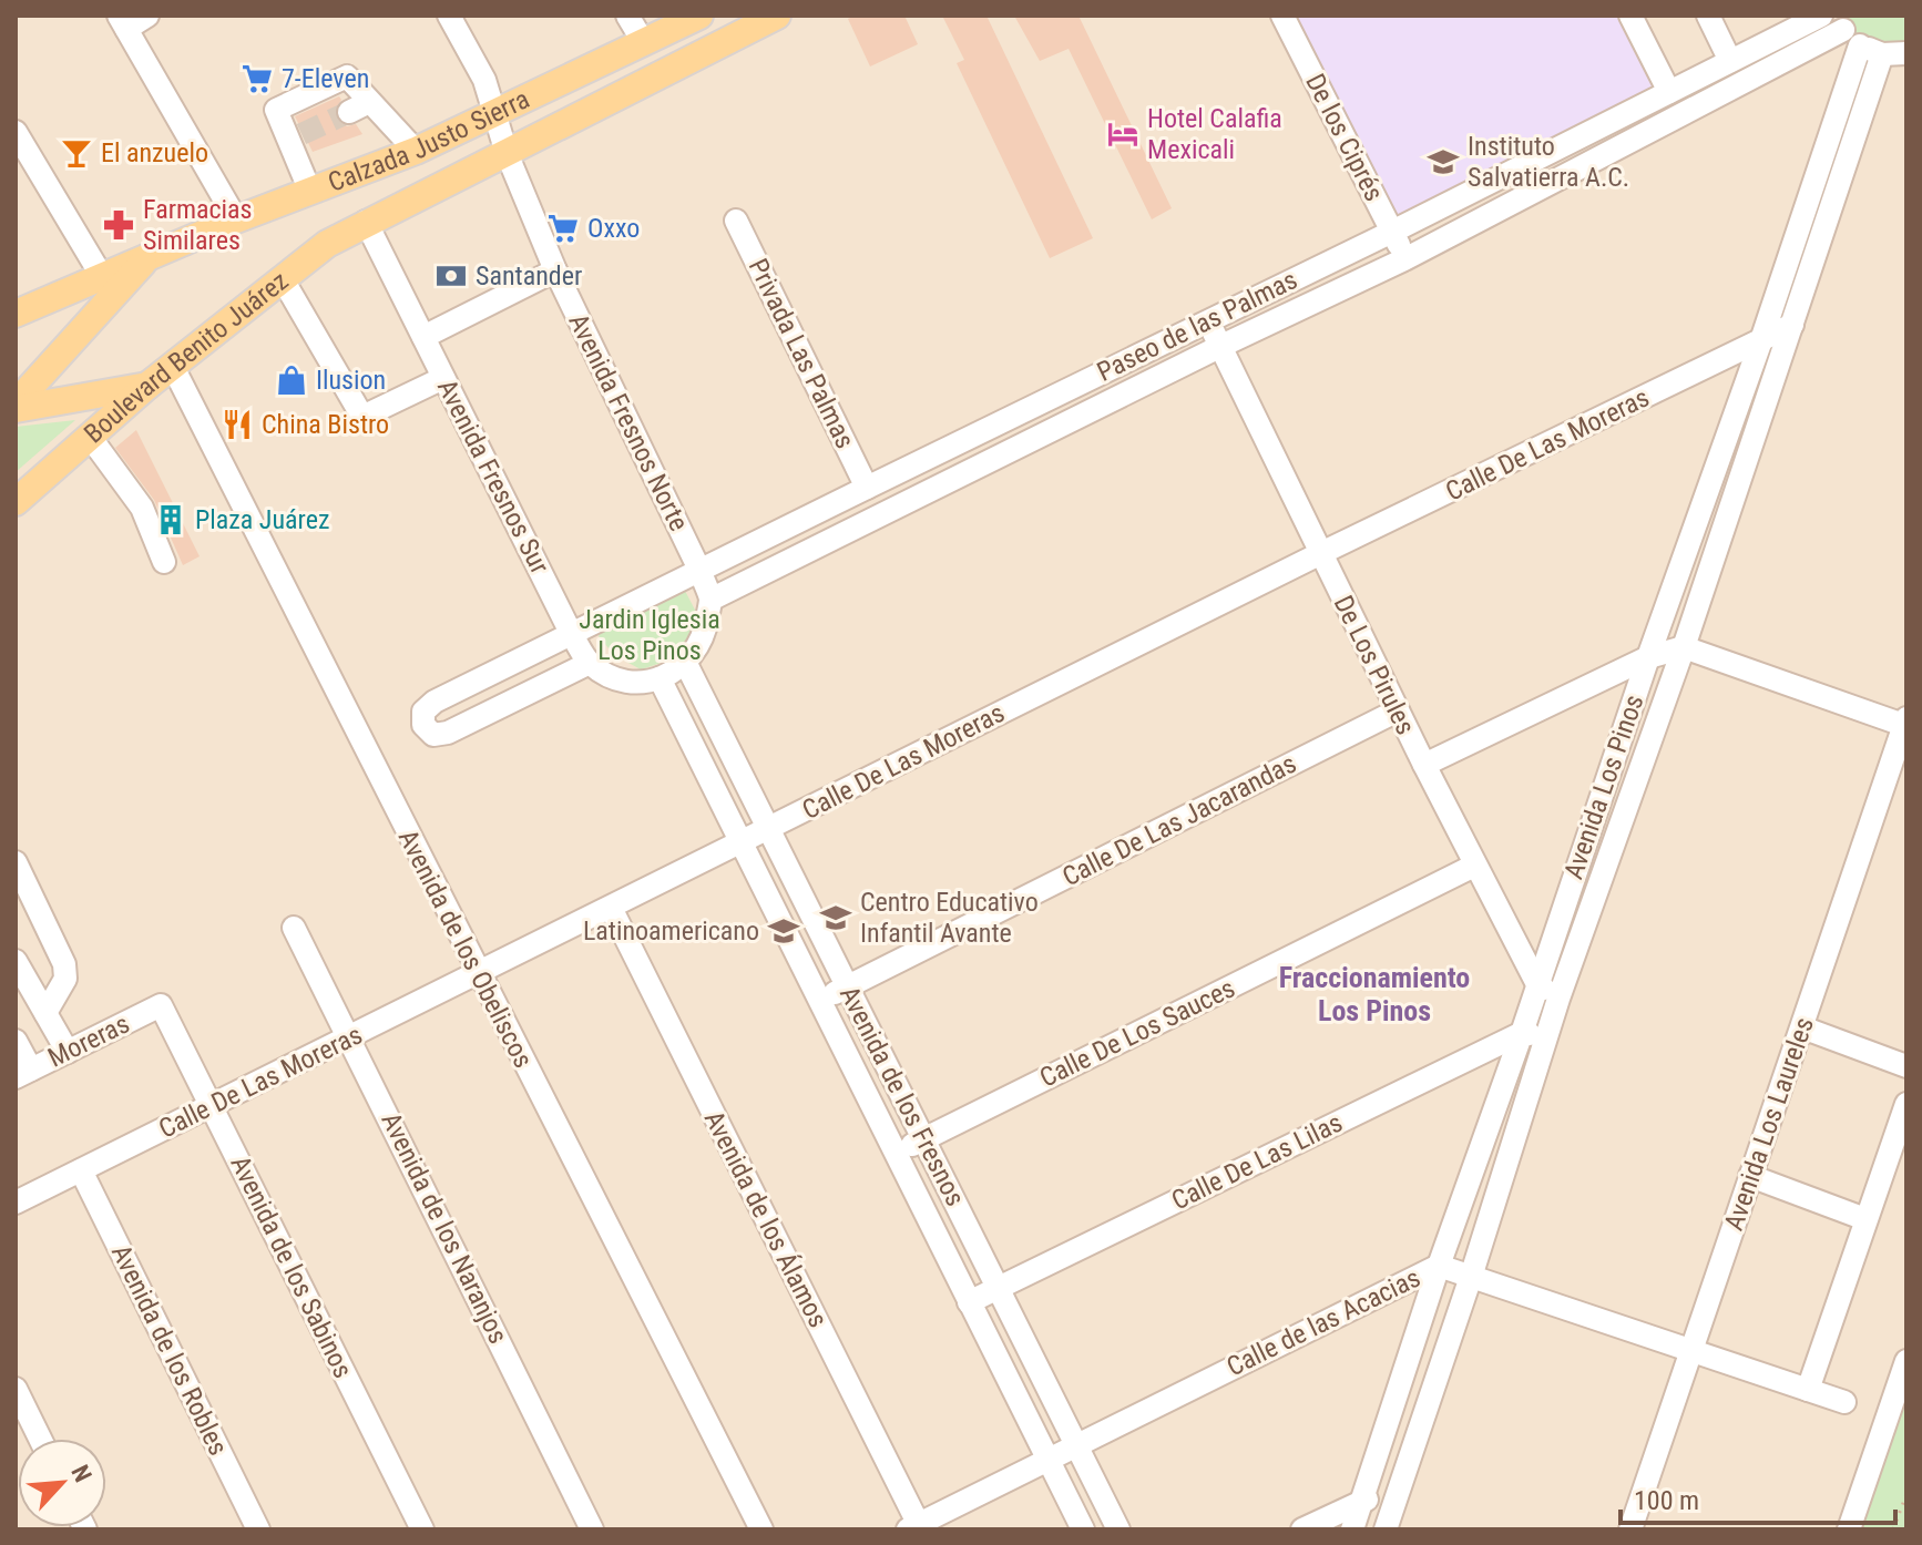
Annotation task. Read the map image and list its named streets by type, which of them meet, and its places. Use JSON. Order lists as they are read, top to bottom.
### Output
{
  "streets": {
    "main road": ["Calzada Justo Sierra", "Boulevard Benito Juárez"],
    "street": [
      "De los Ciprés",
      "Paseo de las Palmas",
      "Privada Las Palmas",
      "Avenida Fresnos Norte",
      "Calle De Las Moreras",
      "Avenida Fresnos Sur",
      "De Los Pirules",
      "Avenida Los Pinos",
      "Calle De Las Jacarandas",
      "Avenida de los Obeliscos",
      "Calle De Los Sauces",
      "Moreras",
      "Avenida de los Fresnos",
      "Avenida Los Laureles",
      "Calle De Las Lilas",
      "Avenida de los Álamos",
      "Avenida de los Naranjos",
      "Avenida de los Sabinos",
      "Calle de las Acacias",
      "Avenida de los Robles"
    ]
  },
  "crossings": [
    ["De los Ciprés", "Paseo de las Palmas"],
    ["Calzada Justo Sierra", "Boulevard Benito Juárez"],
    ["Calzada Justo Sierra", "Avenida Fresnos Norte"],
    ["Calzada Justo Sierra", "Avenida Fresnos Sur"],
    ["Paseo de las Palmas", "Privada Las Palmas"],
    ["Paseo de las Palmas", "Avenida Fresnos Norte"],
    ["Paseo de las Palmas", "Avenida Fresnos Sur"],
    ["Paseo de las Palmas", "De Los Pirules"],
    ["Paseo de las Palmas", "Avenida Los Pinos"],
    ["Boulevard Benito Juárez", "Avenida Fresnos Sur"],
    ["Boulevard Benito Juárez", "Avenida de los Obeliscos"],
    ["Calle De Las Moreras", "De Los Pirules"],
    ["Calle De Las Moreras", "Avenida Los Pinos"],
    ["Calle De Las Moreras", "Avenida de los Obeliscos"],
    ["Calle De Las Moreras", "Avenida de los Fresnos"],
    ["Calle De Las Moreras", "Avenida de los Álamos"],
    ["Calle De Las Moreras", "Avenida de los Naranjos"],
    ["Calle De Las Moreras", "Avenida de los Sabinos"],
    ["Calle De Las Moreras", "Avenida de los Robles"],
    ["De Los Pirules", "Avenida Los Pinos"],
    ["De Los Pirules", "Calle De Las Jacarandas"],
    ["De Los Pirules", "Calle De Los Sauces"],
    ["Avenida Los Pinos", "Calle De Las Lilas"],
    ["Avenida Los Pinos", "Calle de las Acacias"],
    ["Calle De Las Jacarandas", "Avenida de los Fresnos"],
    ["Calle De Los Sauces", "Avenida de los Fresnos"],
    ["Moreras", "Avenida de los Sabinos"],
    ["Avenida de los Fresnos", "Calle De Las Lilas"],
    ["Avenida de los Fresnos", "Calle de las Acacias"],
    ["Avenida Los Laureles", "Calle de las Acacias"],
    ["Avenida de los Álamos", "Calle de las Acacias"]
  ],
  "districts": ["Fraccionamiento Los Pinos"],
  "parks": ["Jardin Iglesia Los Pinos"],
  "places": {
    "supermarket": ["7-Eleven", "Oxxo"],
    "hotel": ["Hotel Calafia Mexicali"],
    "bar": ["El anzuelo"],
    "school or university": ["Instituto Salvatierra A.C.", "Centro Educativo Infantil Avante", "Latinoamericano"],
    "pharmacy": ["Farmacias Similares"],
    "bank": ["Santander"],
    "shop": ["Ilusion"],
    "restaurant": ["China Bistro"],
    "building": ["Plaza Juárez"]
  },
  "scale_bar": "100 m",
  "north": "top right"
}
